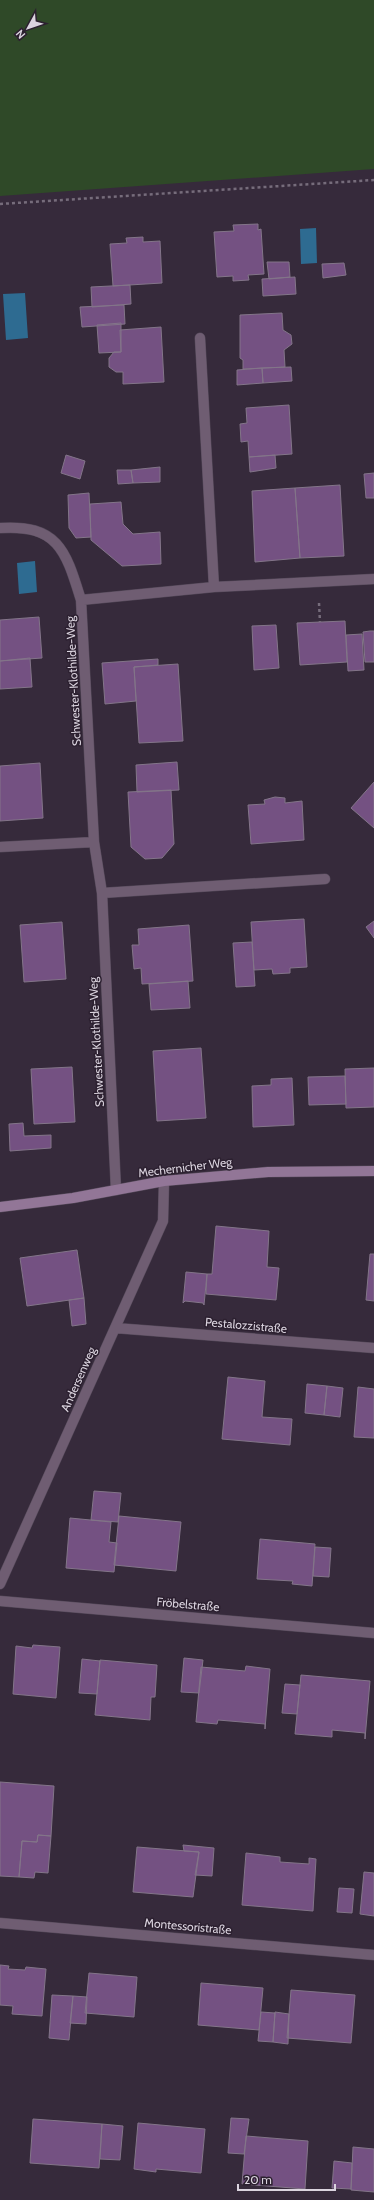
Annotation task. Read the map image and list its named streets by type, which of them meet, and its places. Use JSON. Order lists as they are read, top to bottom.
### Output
{
  "streets": {
    "street": [
      "Schwester-Klothilde-Weg",
      "Mechernicher Weg",
      "Pestalozzistraße",
      "Andersenweg",
      "Fröbelstraße",
      "Montessoristraße"
    ]
  },
  "crossings": [
    ["Schwester-Klothilde-Weg", "Mechernicher Weg"],
    ["Mechernicher Weg", "Andersenweg"],
    ["Pestalozzistraße", "Andersenweg"]
  ],
  "scale_bar": "20 m",
  "north": "bottom left"
}
